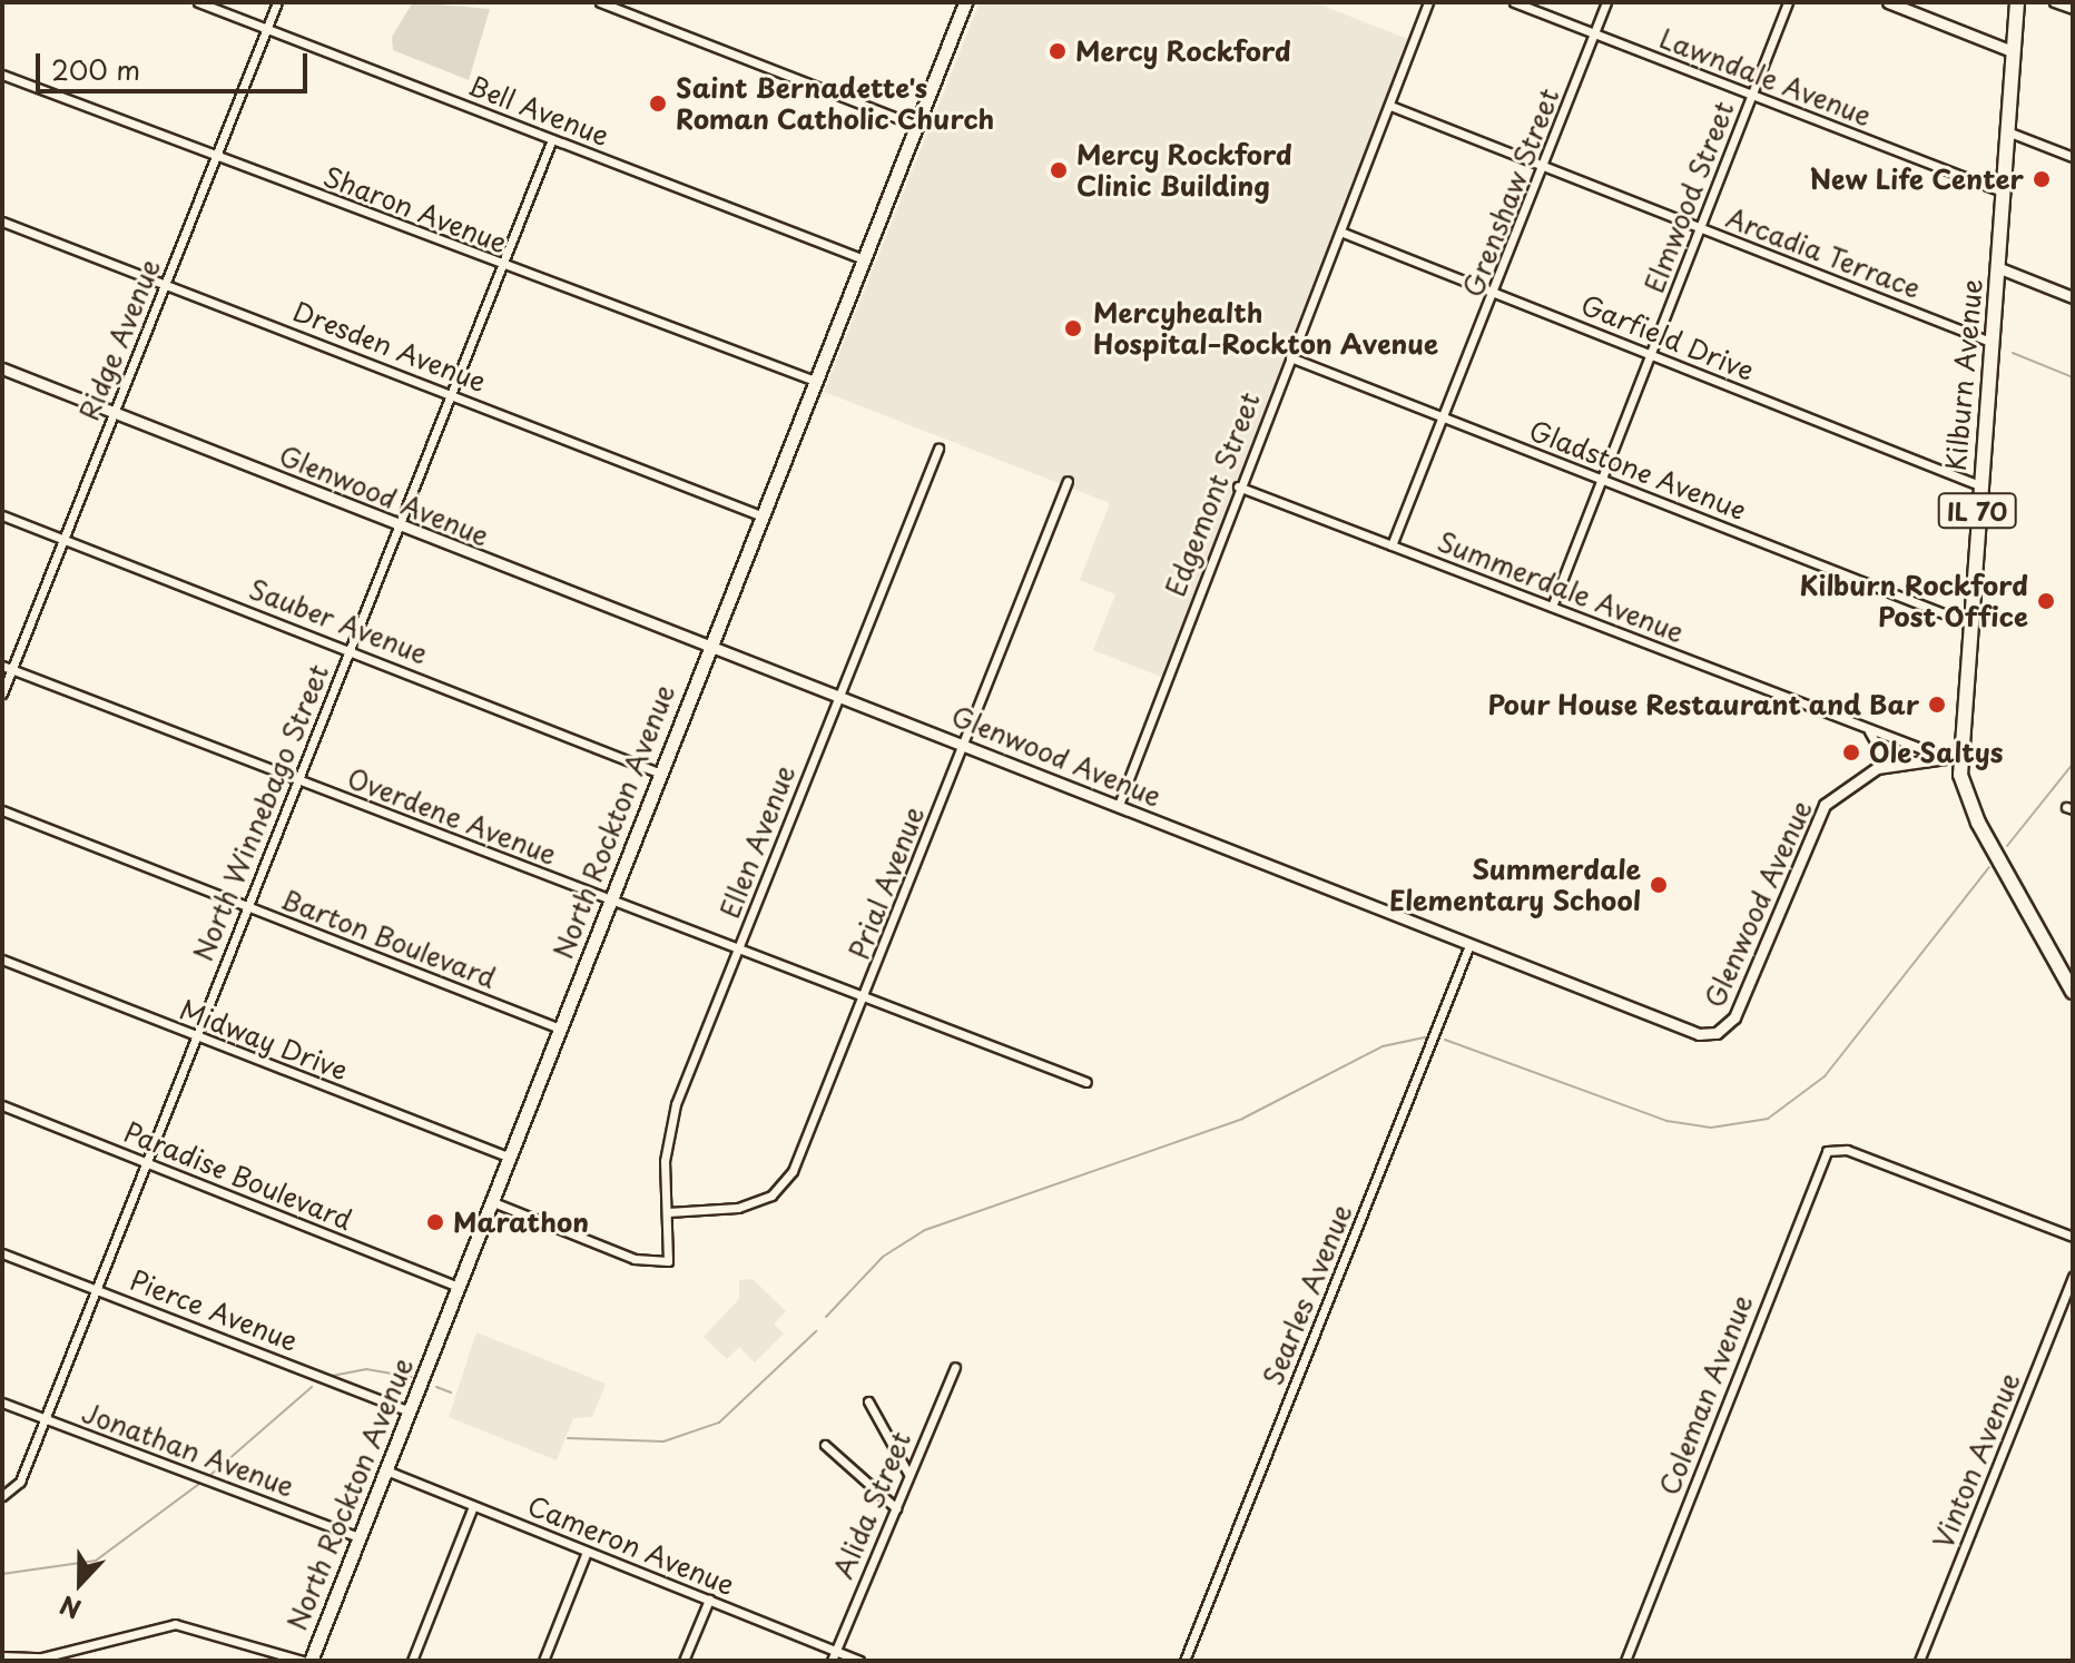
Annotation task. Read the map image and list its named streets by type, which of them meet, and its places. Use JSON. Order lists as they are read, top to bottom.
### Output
{
  "streets": {
    "main road": ["Kilburn Avenue", "IL 70", "North Rockton Avenue"],
    "street": [
      "Lawndale Avenue",
      "Bell Avenue",
      "Grenshaw Street",
      "Elmwood Street",
      "Sharon Avenue",
      "Arcadia Terrace",
      "Garfield Drive",
      "Ridge Avenue",
      "Dresden Avenue",
      "Gladstone Avenue",
      "Edgemont Street",
      "Glenwood Avenue",
      "Summerdale Avenue",
      "Sauber Avenue",
      "North Winnebago Street",
      "Overdene Avenue",
      "Ellen Avenue",
      "Prial Avenue",
      "Barton Boulevard",
      "Midway Drive",
      "Paradise Boulevard",
      "Searles Avenue",
      "Pierce Avenue",
      "Coleman Avenue",
      "Jonathan Avenue",
      "Vinton Avenue",
      "Alida Street",
      "Cameron Avenue"
    ]
  },
  "crossings": [
    ["Lawndale Avenue", "Grenshaw Street"],
    ["Lawndale Avenue", "Elmwood Street"],
    ["Lawndale Avenue", "Kilburn Avenue"],
    ["Bell Avenue", "Ridge Avenue"],
    ["Bell Avenue", "North Winnebago Street"],
    ["Bell Avenue", "North Rockton Avenue"],
    ["Grenshaw Street", "Arcadia Terrace"],
    ["Grenshaw Street", "Garfield Drive"],
    ["Grenshaw Street", "Gladstone Avenue"],
    ["Grenshaw Street", "Summerdale Avenue"],
    ["Elmwood Street", "Arcadia Terrace"],
    ["Elmwood Street", "Garfield Drive"],
    ["Elmwood Street", "Gladstone Avenue"],
    ["Elmwood Street", "Summerdale Avenue"],
    ["Sharon Avenue", "Ridge Avenue"],
    ["Sharon Avenue", "North Winnebago Street"],
    ["Sharon Avenue", "North Rockton Avenue"],
    ["Arcadia Terrace", "Kilburn Avenue"],
    ["Arcadia Terrace", "Edgemont Street"],
    ["Garfield Drive", "Kilburn Avenue"],
    ["Garfield Drive", "Edgemont Street"],
    ["Ridge Avenue", "Dresden Avenue"],
    ["Ridge Avenue", "Glenwood Avenue"],
    ["Ridge Avenue", "Sauber Avenue"],
    ["Ridge Avenue", "Overdene Avenue"],
    ["Dresden Avenue", "North Winnebago Street"],
    ["Dresden Avenue", "North Rockton Avenue"],
    ["Kilburn Avenue", "Gladstone Avenue"],
    ["Kilburn Avenue", "Glenwood Avenue"],
    ["Gladstone Avenue", "Edgemont Street"],
    ["Edgemont Street", "Glenwood Avenue"],
    ["Edgemont Street", "Summerdale Avenue"],
    ["Glenwood Avenue", "Summerdale Avenue"],
    ["Glenwood Avenue", "North Winnebago Street"],
    ["Glenwood Avenue", "North Rockton Avenue"],
    ["Glenwood Avenue", "Ellen Avenue"],
    ["Glenwood Avenue", "Prial Avenue"],
    ["Glenwood Avenue", "Searles Avenue"],
    ["Sauber Avenue", "North Winnebago Street"],
    ["Sauber Avenue", "North Rockton Avenue"],
    ["North Winnebago Street", "Overdene Avenue"],
    ["North Winnebago Street", "Barton Boulevard"],
    ["North Winnebago Street", "Midway Drive"],
    ["North Winnebago Street", "Paradise Boulevard"],
    ["North Winnebago Street", "Pierce Avenue"],
    ["North Winnebago Street", "Jonathan Avenue"],
    ["Overdene Avenue", "North Rockton Avenue"],
    ["Overdene Avenue", "Ellen Avenue"],
    ["Overdene Avenue", "Prial Avenue"],
    ["North Rockton Avenue", "Ellen Avenue"],
    ["North Rockton Avenue", "Barton Boulevard"],
    ["North Rockton Avenue", "Midway Drive"],
    ["North Rockton Avenue", "Paradise Boulevard"],
    ["North Rockton Avenue", "Pierce Avenue"],
    ["North Rockton Avenue", "Jonathan Avenue"],
    ["North Rockton Avenue", "Cameron Avenue"],
    ["Ellen Avenue", "Prial Avenue"],
    ["Alida Street", "Cameron Avenue"]
  ],
  "places": [
    "Mercy Rockford",
    "Saint Bernadette's Roman Catholic Church",
    "Mercy Rockford Clinic Building",
    "New Life Center",
    "Mercyhealth Hospital–Rockton Avenue",
    "Kilburn Rockford Post Office",
    "Pour House Restaurant and Bar",
    "Ole Saltys",
    "Summerdale Elementary School",
    "Marathon"
  ],
  "scale_bar": "200 m",
  "north": "bottom"
}
